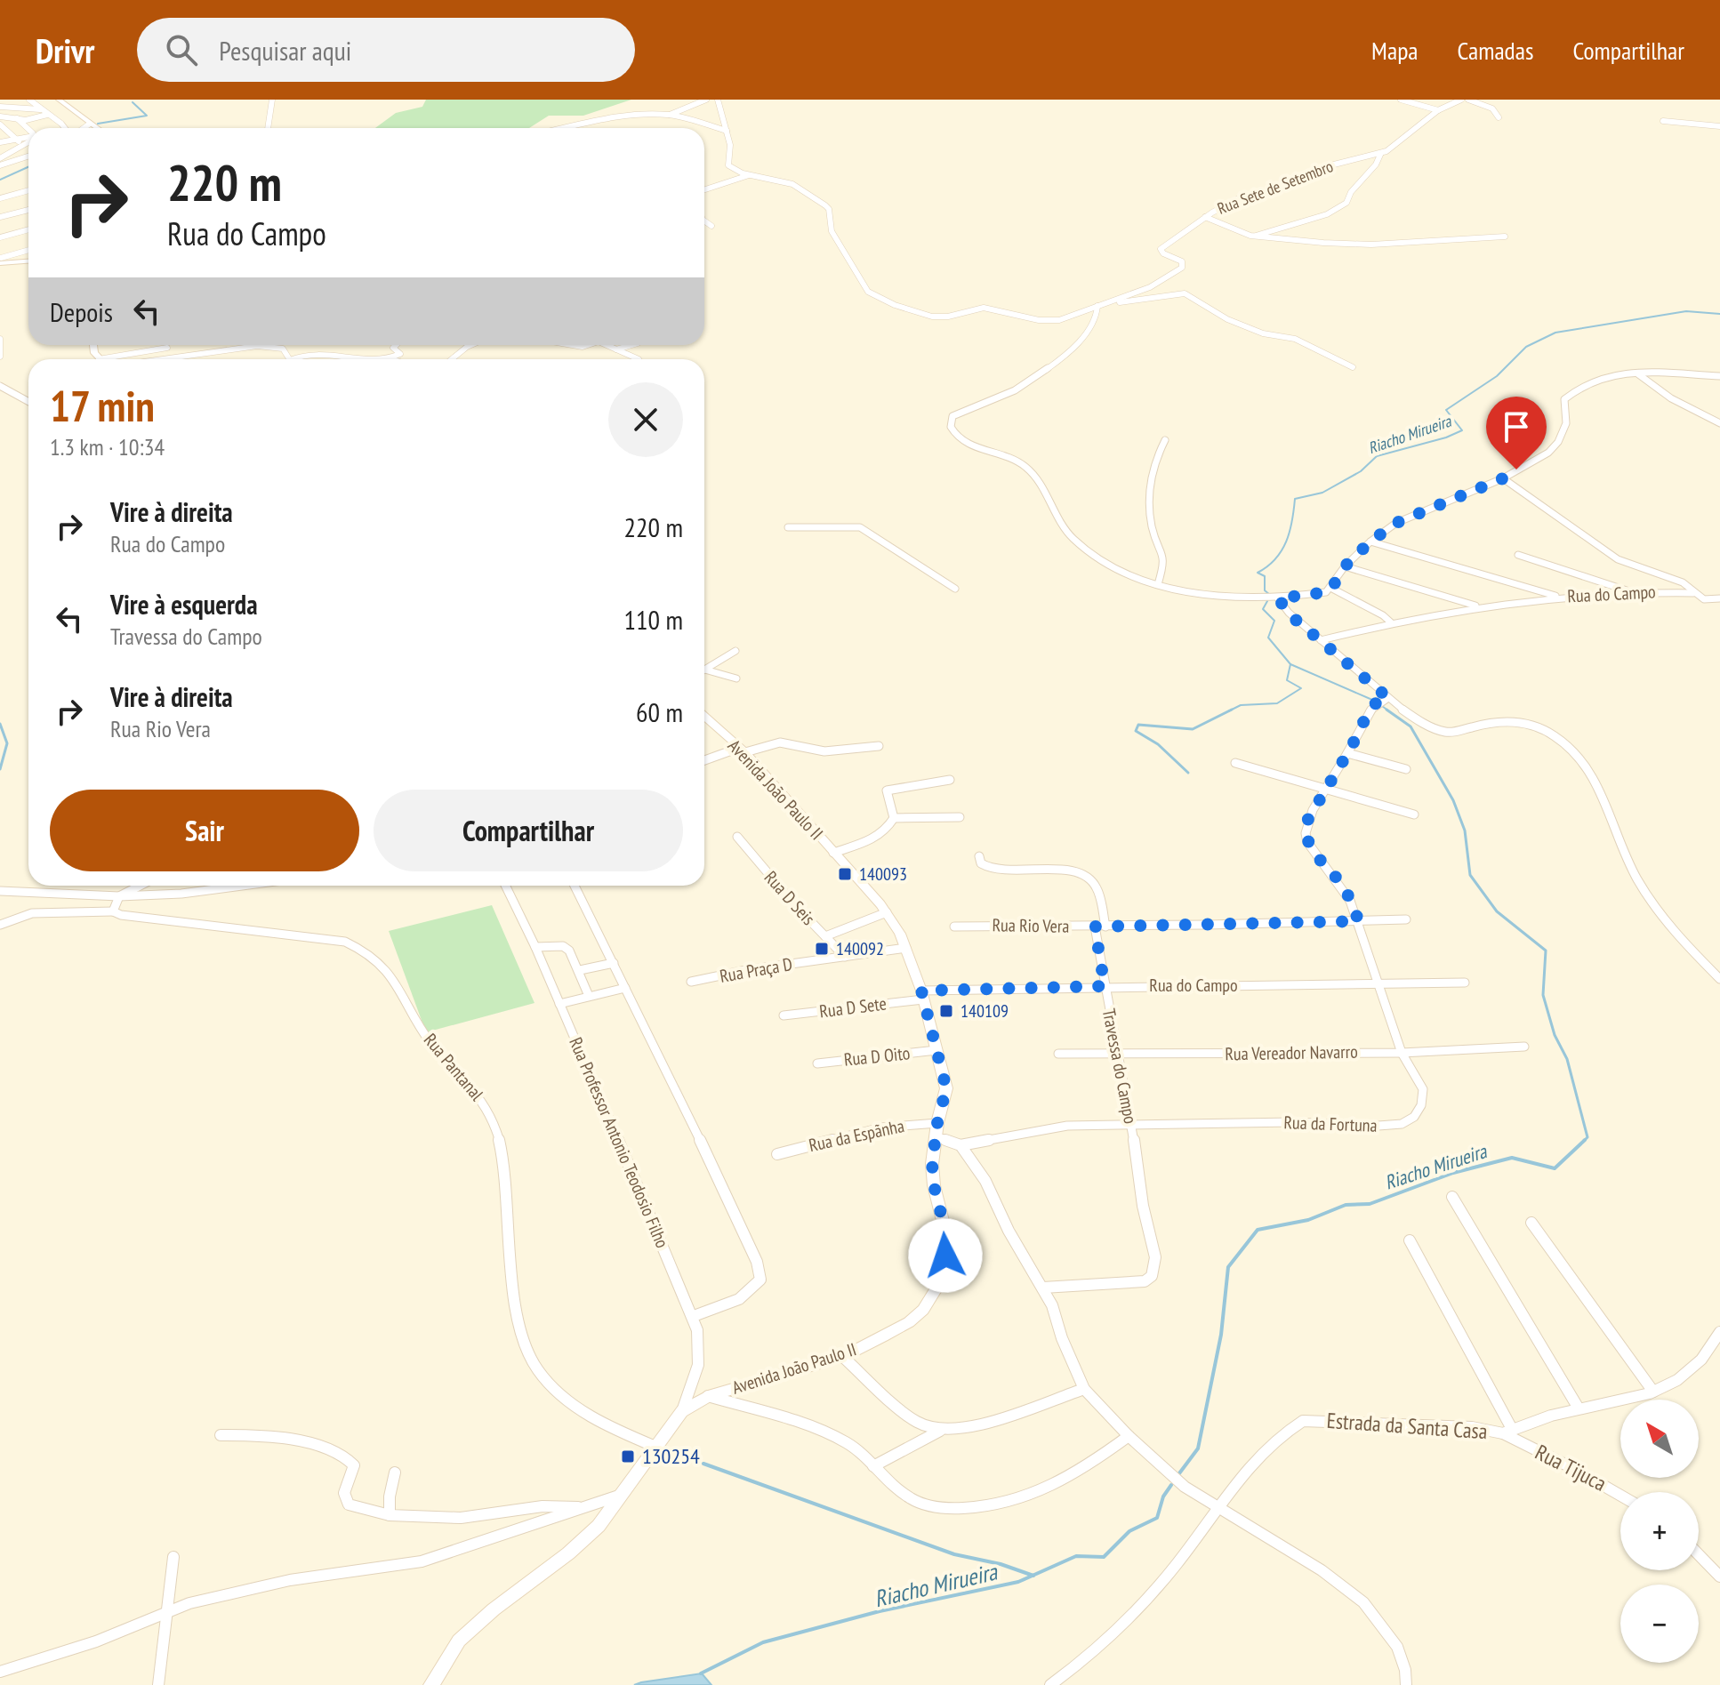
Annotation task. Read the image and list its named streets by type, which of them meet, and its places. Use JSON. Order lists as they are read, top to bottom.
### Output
{
  "streets": {
    "main road": ["Avenida João Paulo II"],
    "street": [
      "Rua Sete de Setembro",
      "Rua do Campo",
      "Rua D Seis",
      "Rua Rio Vera",
      "Rua Praça D",
      "Rua D Sete",
      "Rua Vereador Navarro",
      "Rua D Oito",
      "Travessa do Campo",
      "Rua Pantanal",
      "Rua da Fortuna",
      "Rua da Espãnha",
      "Rua Professor Antonio Teodosio Filho",
      "Estrada da Santa Casa",
      "Rua Tijuca"
    ]
  },
  "crossings": [
    ["Rua do Campo", "Avenida João Paulo II"],
    ["Rua do Campo", "Rua D Sete"],
    ["Rua do Campo", "Travessa do Campo"],
    ["Rua do Campo", "Rua da Fortuna"],
    ["Avenida João Paulo II", "Rua Praça D"],
    ["Avenida João Paulo II", "Rua D Sete"],
    ["Avenida João Paulo II", "Rua D Oito"],
    ["Avenida João Paulo II", "Rua Pantanal"],
    ["Avenida João Paulo II", "Rua da Espãnha"],
    ["Avenida João Paulo II", "Rua Professor Antonio Teodosio Filho"],
    ["Rua D Seis", "Rua Praça D"],
    ["Rua Rio Vera", "Travessa do Campo"],
    ["Rua Rio Vera", "Rua da Fortuna"],
    ["Rua Vereador Navarro", "Travessa do Campo"],
    ["Rua Vereador Navarro", "Rua da Fortuna"],
    ["Travessa do Campo", "Rua da Fortuna"],
    ["Estrada da Santa Casa", "Rua Tijuca"]
  ],
  "water": ["Riacho Mirueira"],
  "places": {
    "transit": [
      "140093",
      "140092",
      "140109",
      "130254"
    ]
  },
  "north": "top left",
  "page": {
    "header": "Drivr",
    "search": "Pesquisar aqui",
    "nav": ["Mapa", "Camadas", "Compartilhar"],
    "turn": ["220 m", "Rua do Campo"],
    "then": "Depois",
    "heading": ["17 min", "1.3 km · 10:34"],
    "list": [
      {
        "name": "Vire à direita",
        "note": "Rua do Campo",
        "value": "220 m"
      },
      {
        "name": "Vire à esquerda",
        "note": "Travessa do Campo",
        "value": "110 m"
      },
      {
        "name": "Vire à direita",
        "note": "Rua Rio Vera",
        "value": "60 m"
      }
    ],
    "buttons": ["Sair", "Compartilhar"],
    "map_buttons": ["+", "−"]
  }
}
